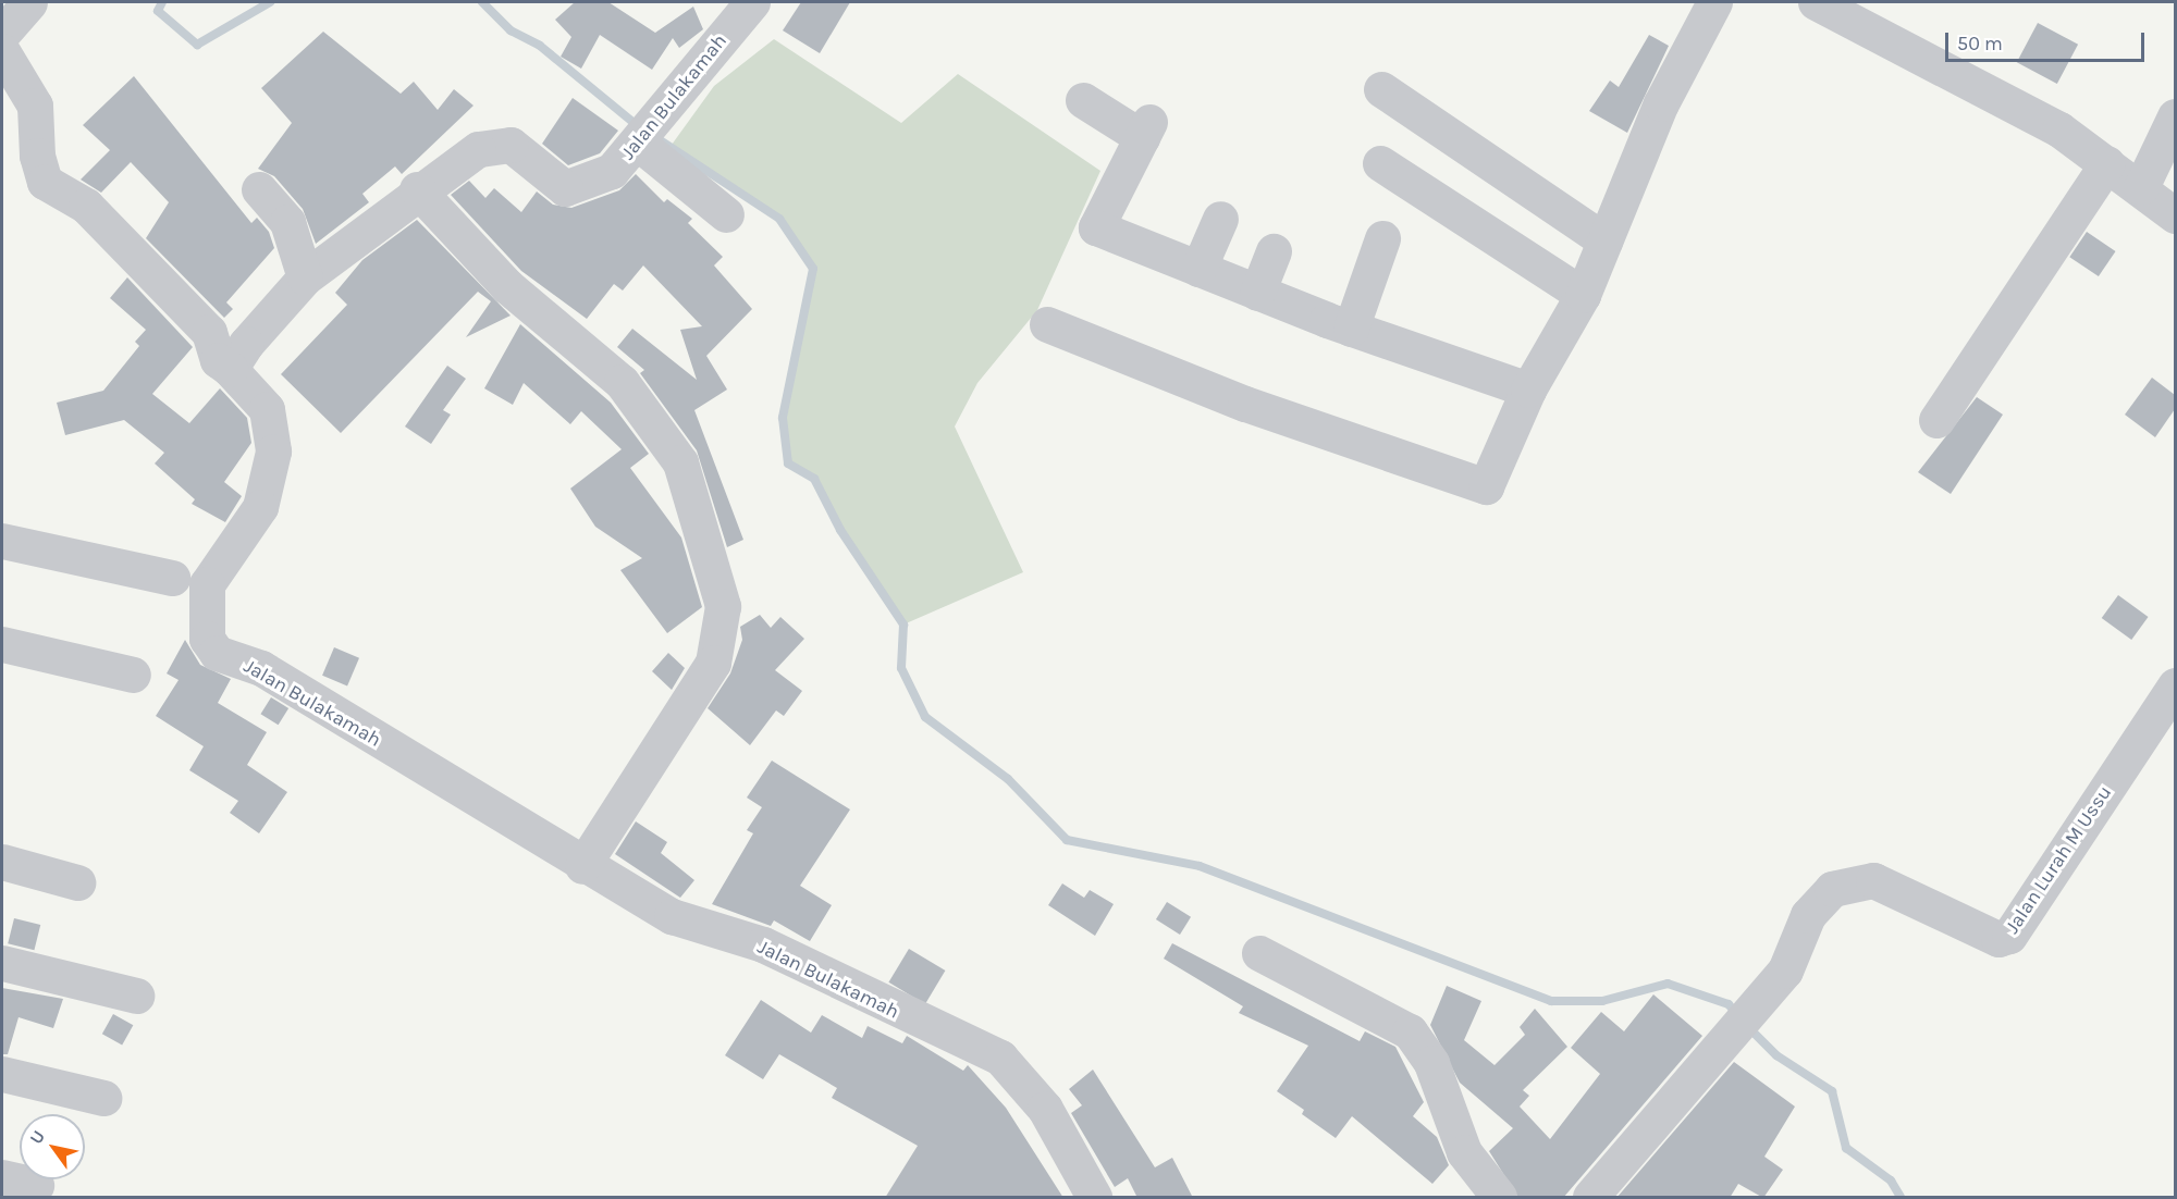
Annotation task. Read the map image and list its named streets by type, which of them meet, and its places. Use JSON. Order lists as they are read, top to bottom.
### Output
{
  "streets": {
    "street": ["Jalan Bulakamah", "Jalan Lurah M Ussu"]
  },
  "scale_bar": "50 m",
  "north": "top left"
}
